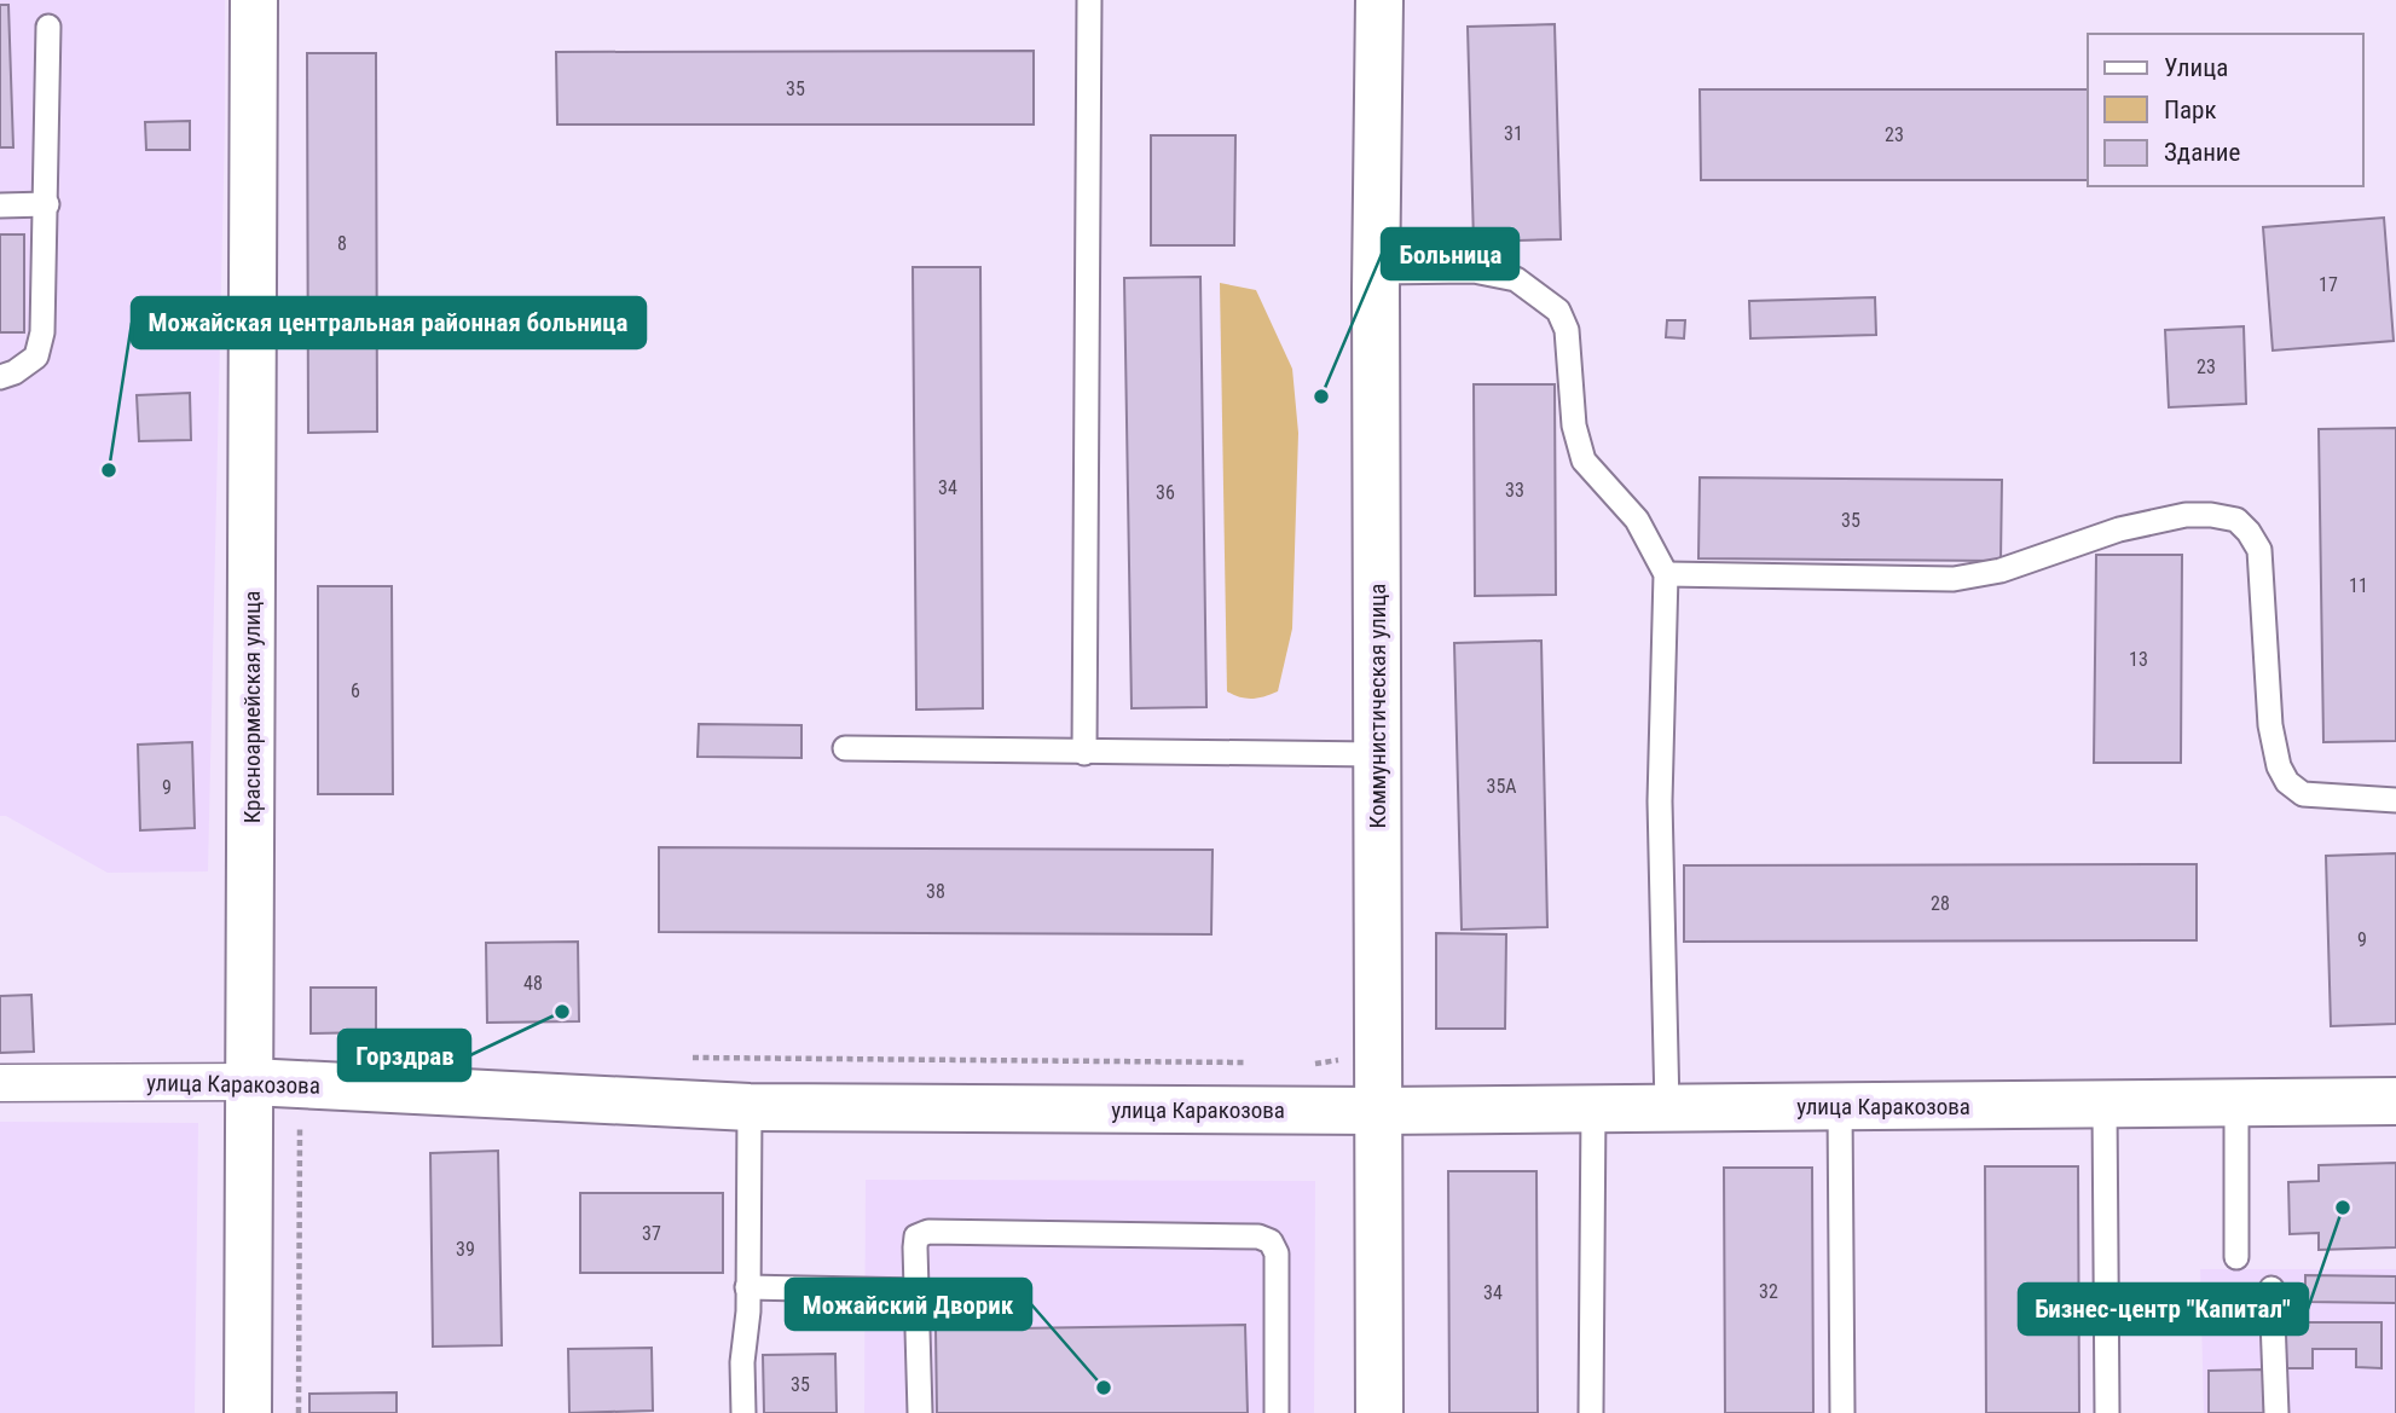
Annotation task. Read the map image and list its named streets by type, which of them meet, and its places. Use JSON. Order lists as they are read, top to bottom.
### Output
{
  "streets": {
    "street": ["Коммунистическая улица", "Красноармейская улица", "улица Каракозова"]
  },
  "crossings": [
    ["Коммунистическая улица", "улица Каракозова"],
    ["Красноармейская улица", "улица Каракозова"]
  ],
  "places": [
    "Больница",
    "Можайская центральная районная больница",
    "Горздрав",
    "Бизнес-центр \"Капитал\"",
    "Можайский Дворик"
  ],
  "house_numbers": [
    "35",
    "31",
    "23",
    "8",
    "17",
    "23",
    "34",
    "33",
    "36",
    "35",
    "11",
    "13",
    "6",
    "35А",
    "9",
    "38",
    "28",
    "9",
    "48",
    "37",
    "39",
    "32",
    "34",
    "35"
  ],
  "legend": ["Улица", "Парк", "Здание"]
}
